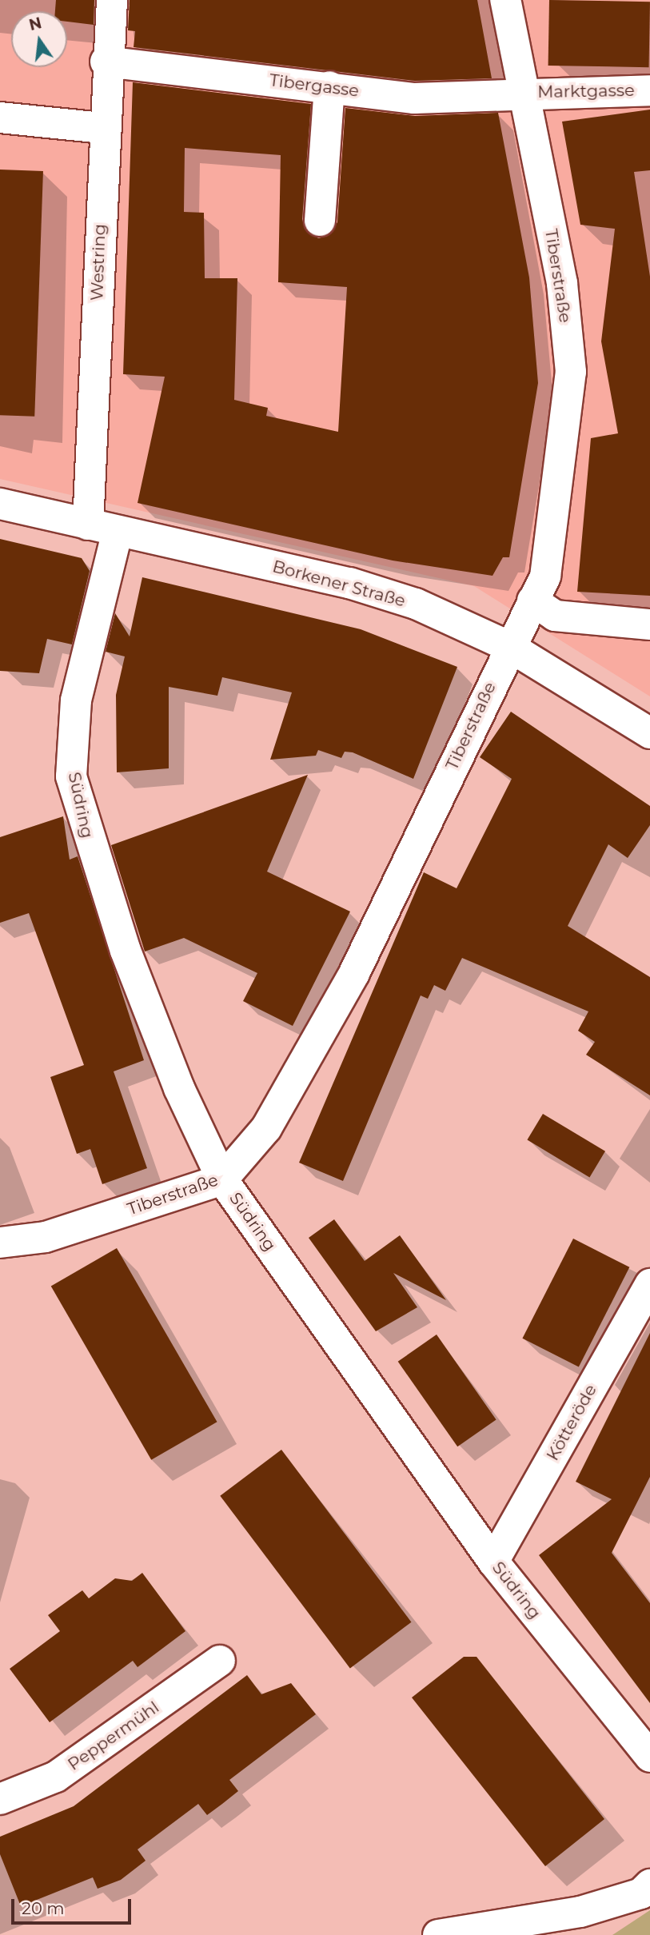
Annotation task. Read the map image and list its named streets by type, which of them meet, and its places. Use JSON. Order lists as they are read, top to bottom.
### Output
{
  "streets": {
    "street": [
      "Tibergasse",
      "Marktgasse",
      "Westring",
      "Tiberstraße",
      "Borkener Straße",
      "Südring",
      "Kötteröde",
      "Peppermühl"
    ]
  },
  "crossings": [
    ["Tibergasse", "Marktgasse"],
    ["Tibergasse", "Westring"],
    ["Tibergasse", "Tiberstraße"],
    ["Marktgasse", "Tiberstraße"],
    ["Westring", "Borkener Straße"],
    ["Tiberstraße", "Borkener Straße"],
    ["Tiberstraße", "Südring"],
    ["Borkener Straße", "Südring"],
    ["Südring", "Kötteröde"]
  ],
  "scale_bar": "20 m",
  "north": "top"
}
